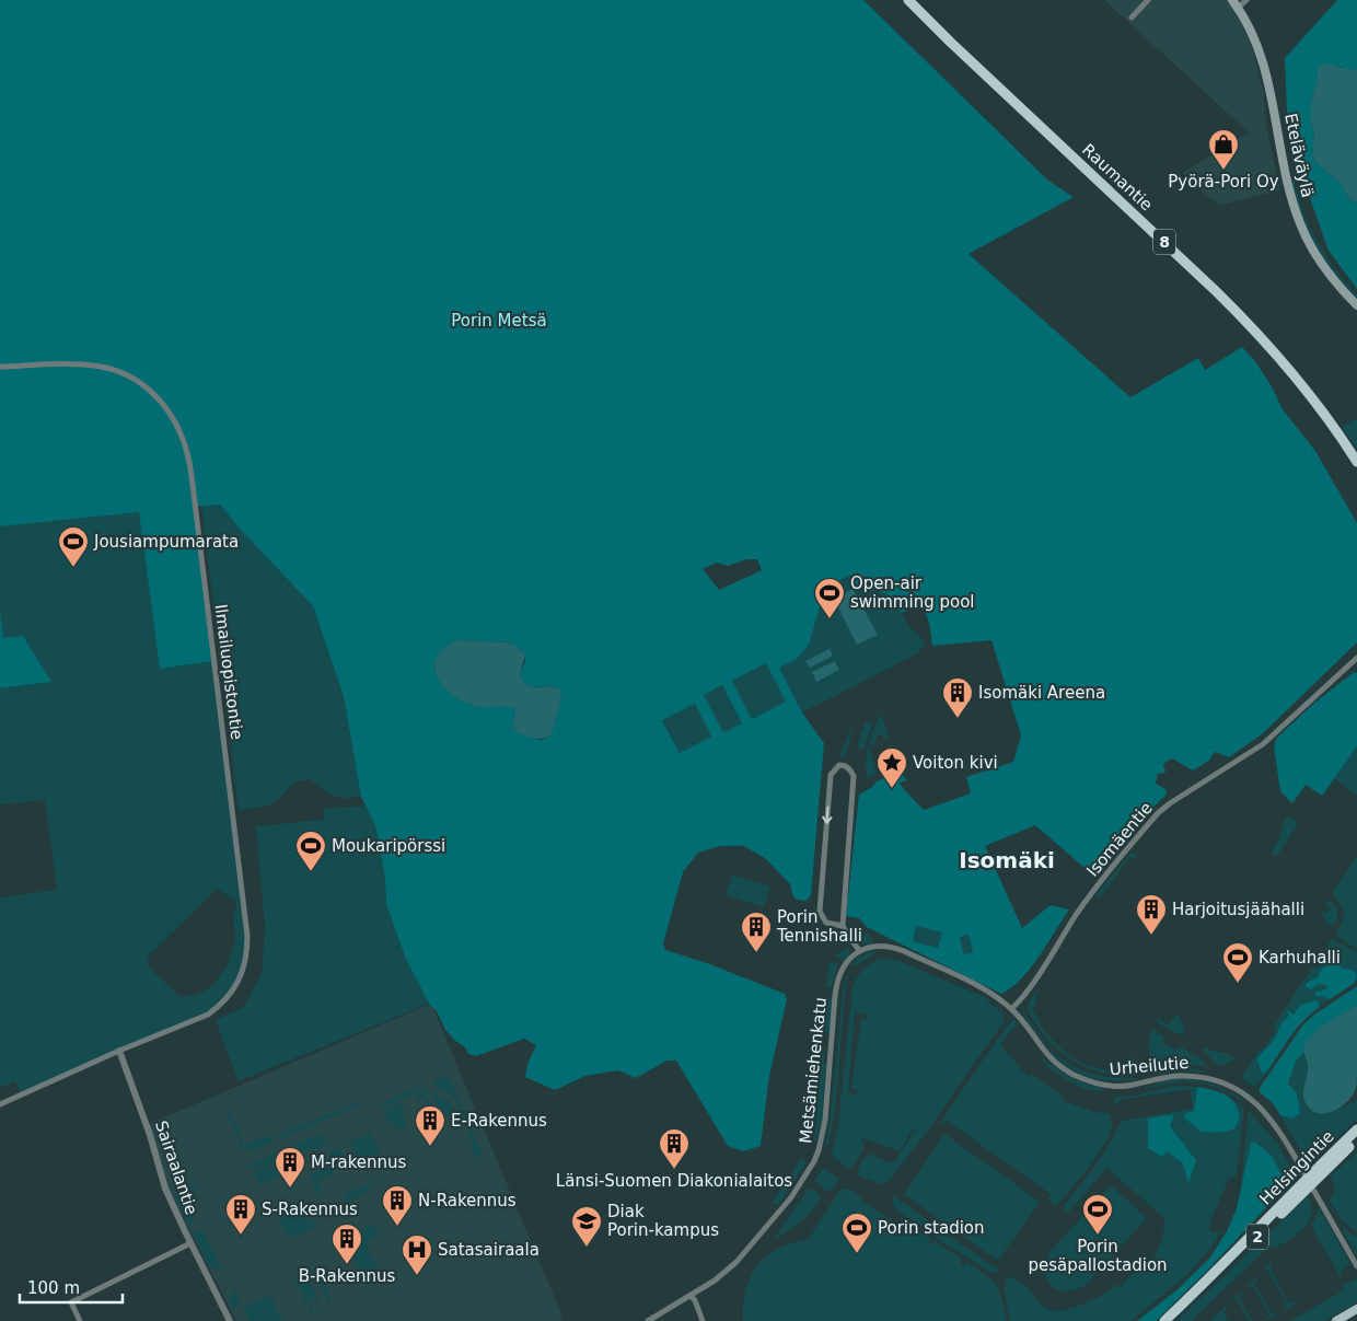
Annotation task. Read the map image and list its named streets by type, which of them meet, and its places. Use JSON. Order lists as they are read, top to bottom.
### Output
{
  "streets": {
    "highway": [
      "Raumantie",
      "8",
      "Helsingintie",
      "2"
    ],
    "main road": ["Eteläväylä"],
    "street": [
      "Ilmailuopistontie",
      "Isomäentie",
      "Urheilutie",
      "Metsämiehenkatu",
      "Sairaalantie"
    ]
  },
  "crossings": [
    ["Ilmailuopistontie", "Sairaalantie"],
    ["Isomäentie", "Urheilutie"],
    ["Urheilutie", "Metsämiehenkatu"]
  ],
  "districts": ["Isomäki"],
  "parks": ["Porin Metsä"],
  "places": {
    "shop": ["Pyörä-Pori Oy"],
    "sports": [
      "Jousiampumarata",
      "Open-air swimming pool",
      "Moukaripörssi",
      "Karhuhalli",
      "Porin pesäpallostadion",
      "Porin stadion"
    ],
    "building": [
      "Isomäki Areena",
      "Harjoitusjäähalli",
      "Porin Tennishalli",
      "E-Rakennus",
      "Länsi-Suomen Diakonialaitos",
      "M-rakennus",
      "N-Rakennus",
      "S-Rakennus",
      "B-Rakennus"
    ],
    "place": ["Voiton kivi"],
    "school or university": ["Diak Porin-kampus"],
    "hospital": ["Satasairaala"]
  },
  "scale_bar": "100 m"
}
